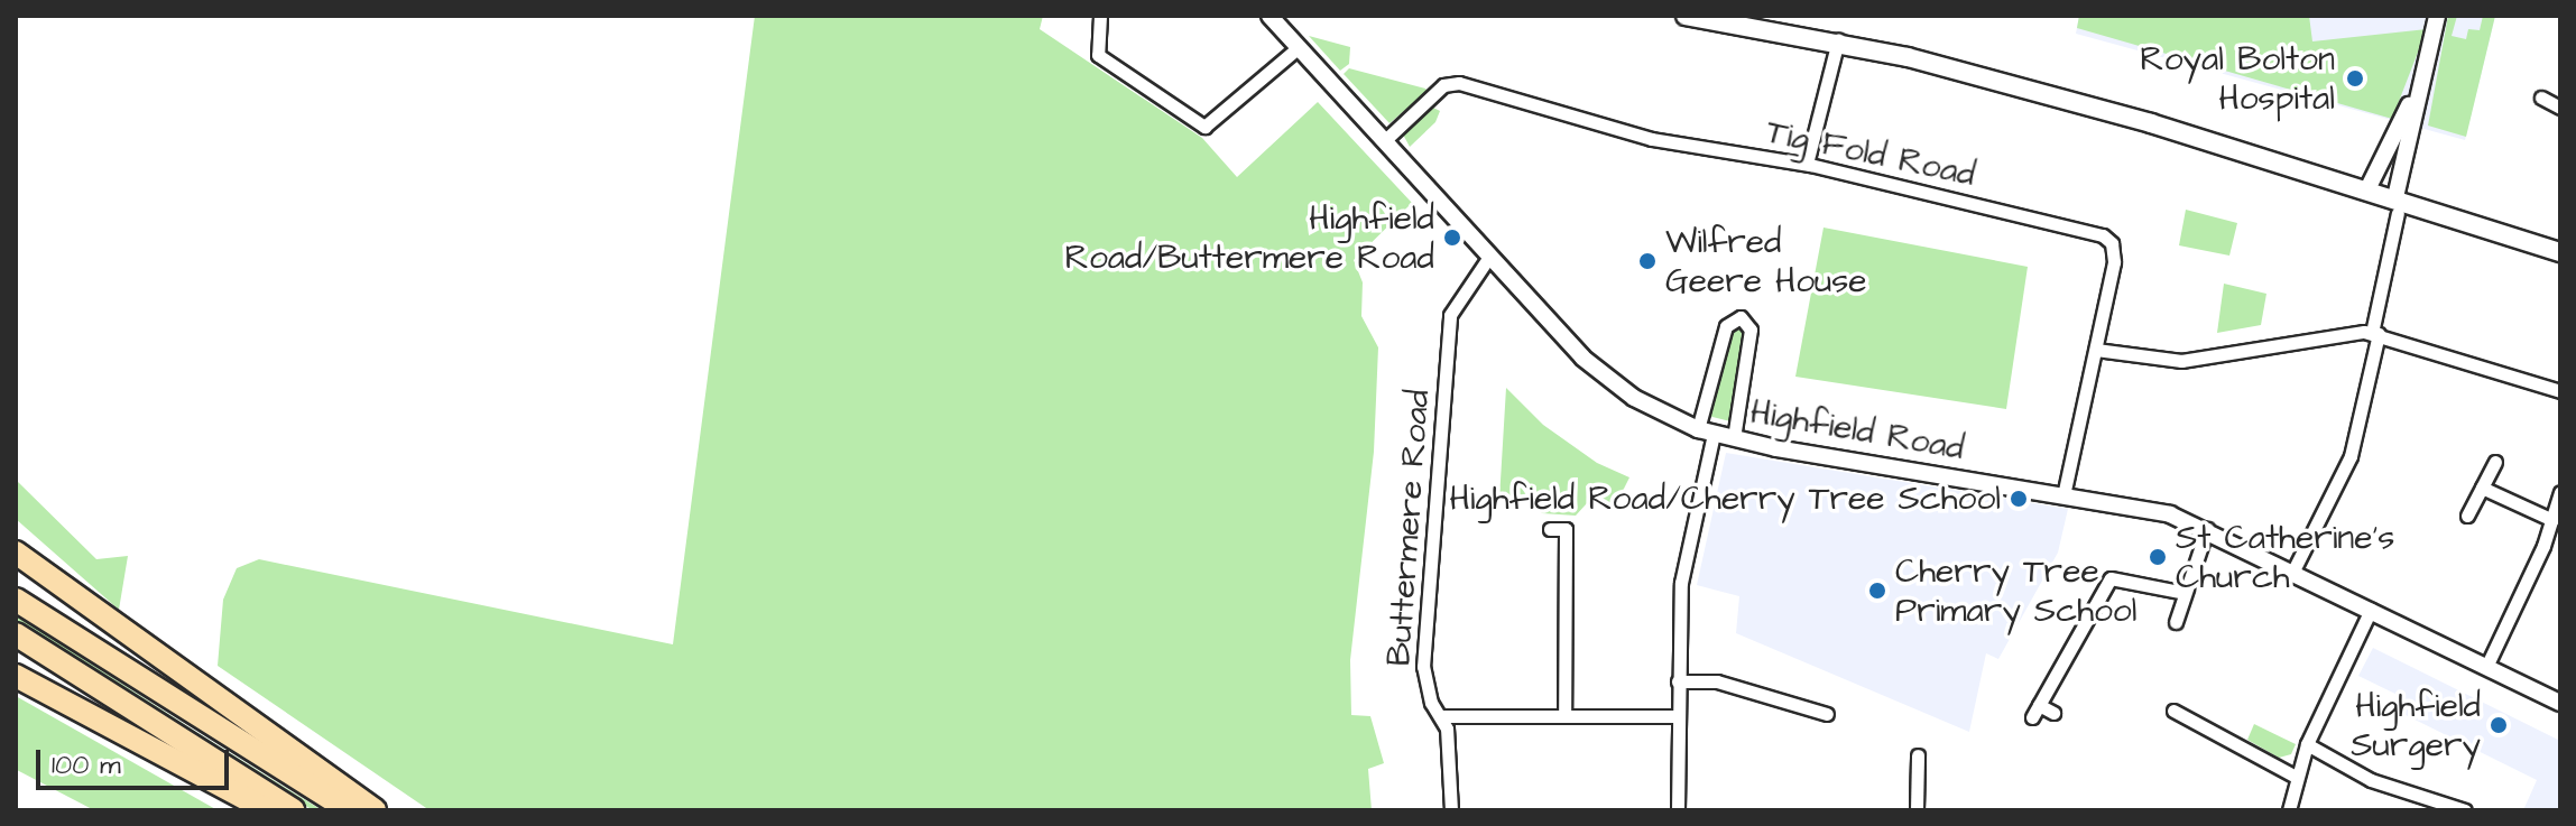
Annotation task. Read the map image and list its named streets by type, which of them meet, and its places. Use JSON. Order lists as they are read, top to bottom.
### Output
{
  "streets": {
    "street": ["Tig Fold Road", "Highfield Road", "Buttermere Road"]
  },
  "crossings": [
    ["Tig Fold Road", "Highfield Road"],
    ["Highfield Road", "Buttermere Road"]
  ],
  "places": [
    "Royal Bolton Hospital",
    "Highfield Road/Buttermere Road",
    "Wilfred Geere House",
    "Highfield Road/Cherry Tree School",
    "St Catherine's Church",
    "Cherry Tree Primary School",
    "Highfield Surgery"
  ],
  "scale_bar": "100 m"
}
